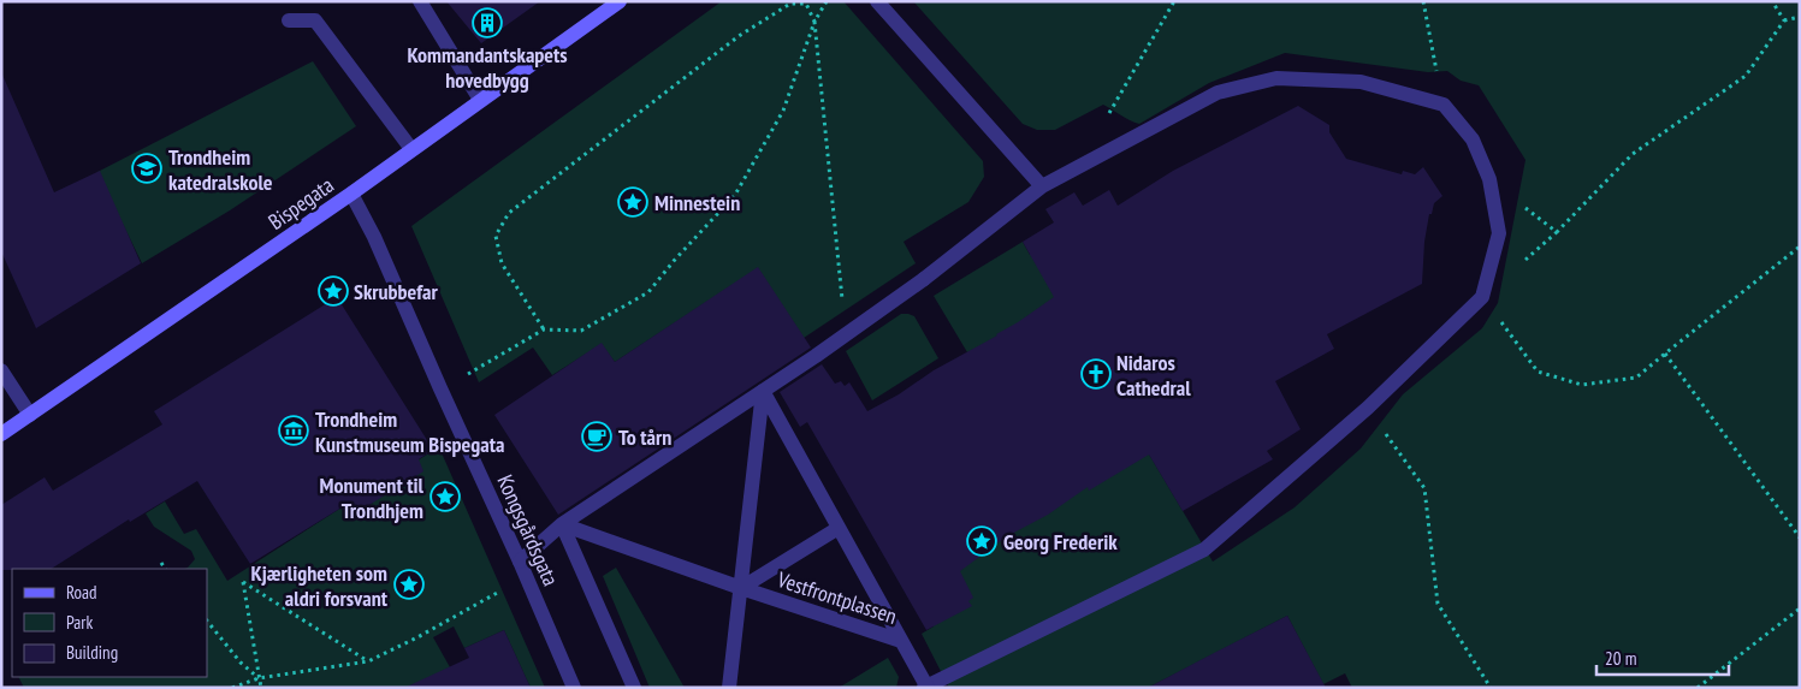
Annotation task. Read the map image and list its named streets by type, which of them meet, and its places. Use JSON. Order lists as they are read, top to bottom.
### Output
{
  "streets": {
    "street": ["Bispegata", "Kongsgårdsgata", "Vestfrontplassen"]
  },
  "crossings": [
    ["Bispegata", "Kongsgårdsgata"]
  ],
  "places": {
    "building": ["Kommandantskapets hovedbygg"],
    "school or university": ["Trondheim katedralskole"],
    "place": [
      "Minnestein",
      "Skrubbefar",
      "Monument til Trondhjem",
      "Georg Frederik",
      "Kjærligheten som aldri forsvant"
    ],
    "church": ["Nidaros Cathedral"],
    "museum": ["Trondheim Kunstmuseum Bispegata"],
    "cafe": ["To tårn"]
  },
  "legend": ["Road", "Park", "Building"],
  "scale_bar": "20 m"
}
